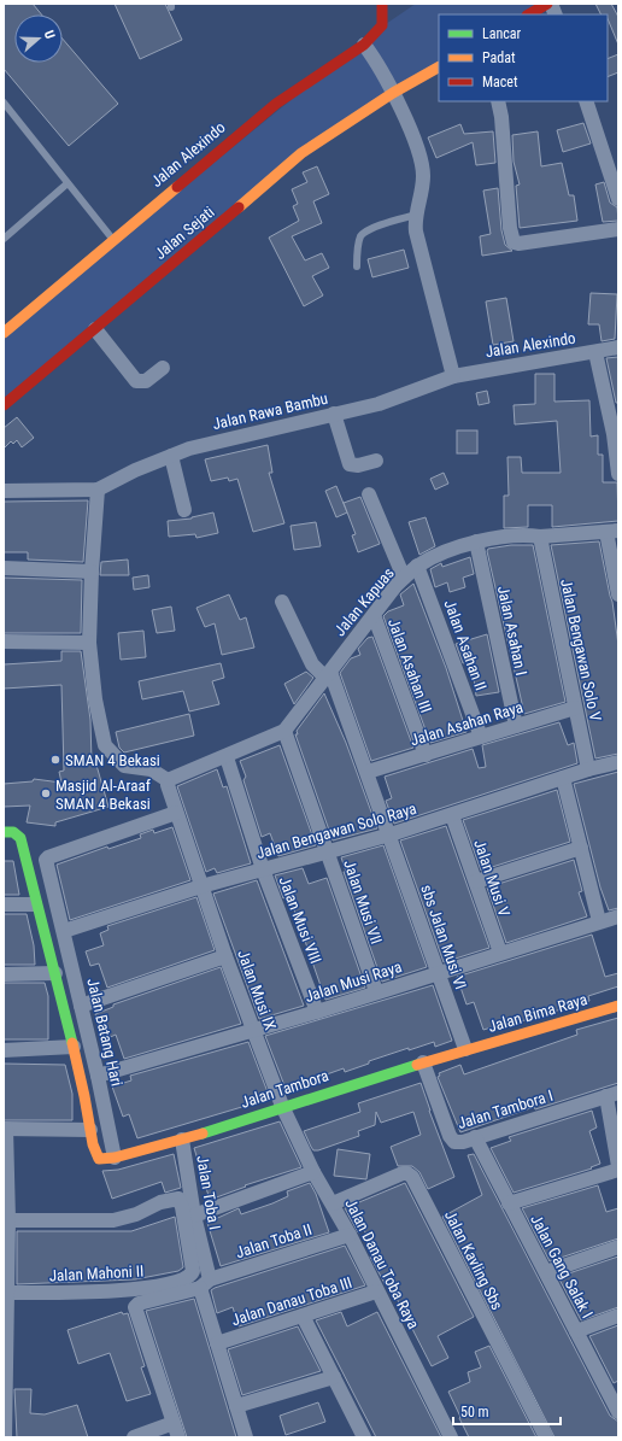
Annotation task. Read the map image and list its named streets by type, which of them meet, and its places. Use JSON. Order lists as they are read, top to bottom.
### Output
{
  "streets": {
    "street": [
      "Jalan Alexindo",
      "Jalan Sejati",
      "Jalan Rawa Bambu",
      "Jalan Kapuas",
      "Jalan Asahan I",
      "Jalan Asahan II",
      "Jalan Bengawan Solo V",
      "Jalan Asahan III",
      "Jalan Asahan Raya",
      "Jalan Bengawan Solo Raya",
      "Jalan Musi V",
      "Jalan Musi VII",
      "Jalan Musi VIII",
      "sbs Jalan Musi VI",
      "Jalan Musi Raya",
      "Jalan Musi IX",
      "Jalan Bima Raya",
      "Jalan Batang Hari",
      "Jalan Tambora",
      "Jalan Tambora I",
      "Jalan Toba I",
      "Jalan Toba II",
      "Jalan Kavling Sbs",
      "Jalan Danau Toba Raya",
      "Jalan Gang Salak I",
      "Jalan Mahoni II",
      "Jalan Danau Toba III"
    ]
  },
  "crossings": [
    ["Jalan Alexindo", "Jalan Rawa Bambu"],
    ["Jalan Kapuas", "Jalan Asahan I"],
    ["Jalan Kapuas", "Jalan Asahan II"],
    ["Jalan Kapuas", "Jalan Bengawan Solo V"],
    ["Jalan Kapuas", "Jalan Asahan III"],
    ["Jalan Kapuas", "Jalan Musi VII"],
    ["Jalan Kapuas", "sbs Jalan Musi VI"],
    ["Jalan Asahan I", "Jalan Asahan Raya"],
    ["Jalan Asahan II", "Jalan Asahan Raya"],
    ["Jalan Bengawan Solo V", "Jalan Asahan Raya"],
    ["Jalan Bengawan Solo V", "Jalan Bengawan Solo Raya"],
    ["Jalan Asahan III", "Jalan Asahan Raya"],
    ["Jalan Asahan Raya", "sbs Jalan Musi VI"],
    ["Jalan Bengawan Solo Raya", "Jalan Musi V"],
    ["Jalan Bengawan Solo Raya", "Jalan Musi VII"],
    ["Jalan Bengawan Solo Raya", "Jalan Musi VIII"],
    ["Jalan Bengawan Solo Raya", "sbs Jalan Musi VI"],
    ["Jalan Bengawan Solo Raya", "Jalan Musi IX"],
    ["Jalan Bengawan Solo Raya", "Jalan Batang Hari"],
    ["Jalan Musi V", "Jalan Musi Raya"],
    ["Jalan Musi VII", "Jalan Musi Raya"],
    ["Jalan Musi VIII", "Jalan Musi Raya"],
    ["sbs Jalan Musi VI", "Jalan Musi Raya"],
    ["sbs Jalan Musi VI", "Jalan Bima Raya"],
    ["sbs Jalan Musi VI", "Jalan Tambora"],
    ["Jalan Musi Raya", "Jalan Musi IX"],
    ["Jalan Musi Raya", "Jalan Batang Hari"],
    ["Jalan Musi IX", "Jalan Tambora"],
    ["Jalan Musi IX", "Jalan Danau Toba Raya"],
    ["Jalan Bima Raya", "Jalan Tambora"],
    ["Jalan Batang Hari", "Jalan Tambora"],
    ["Jalan Tambora", "Jalan Tambora I"],
    ["Jalan Tambora", "Jalan Toba I"],
    ["Jalan Tambora", "Jalan Danau Toba Raya"],
    ["Jalan Tambora I", "Jalan Gang Salak I"],
    ["Jalan Toba I", "Jalan Toba II"],
    ["Jalan Toba I", "Jalan Danau Toba III"],
    ["Jalan Toba II", "Jalan Danau Toba Raya"],
    ["Jalan Kavling Sbs", "Jalan Danau Toba Raya"],
    ["Jalan Danau Toba Raya", "Jalan Danau Toba III"]
  ],
  "places": ["SMAN 4 Bekasi", "Masjid Al-Araaf SMAN 4 Bekasi"],
  "legend": ["Lancar", "Padat", "Macet"],
  "scale_bar": "50 m",
  "north": "right"
}
